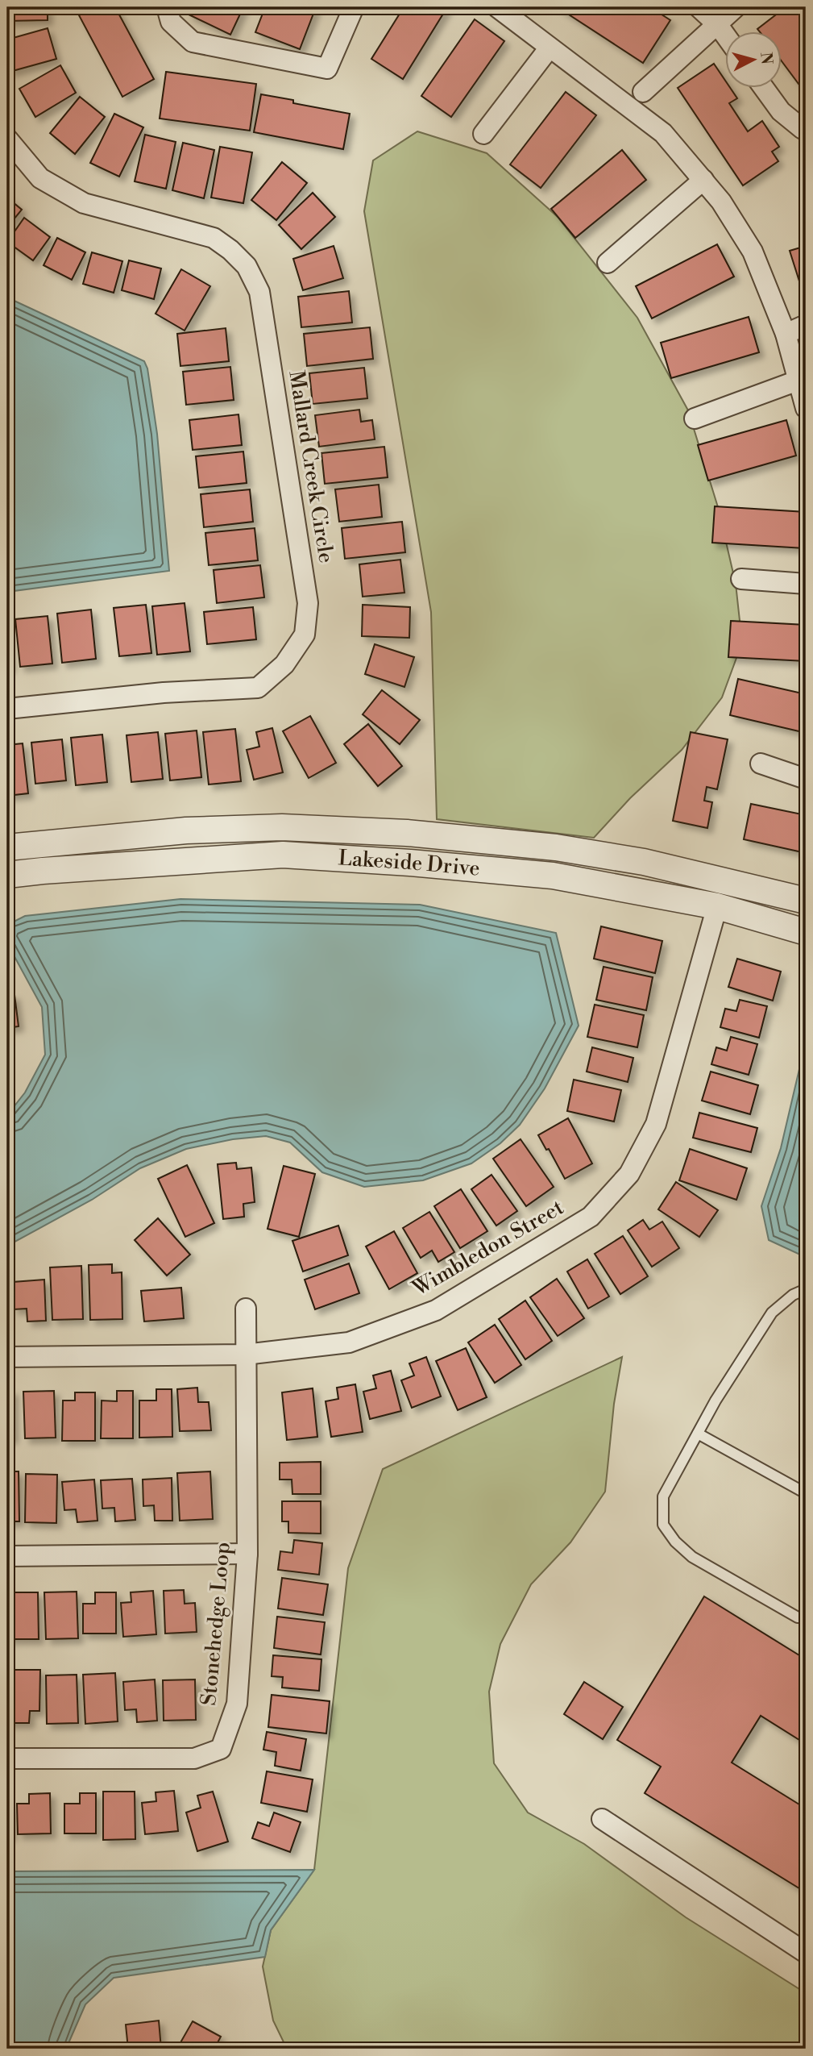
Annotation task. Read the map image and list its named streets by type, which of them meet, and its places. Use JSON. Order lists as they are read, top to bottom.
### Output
{
  "streets": {
    "street": [
      "Mallard Creek Circle",
      "Lakeside Drive",
      "Wimbledon Street",
      "Stonehedge Loop"
    ]
  },
  "crossings": [
    ["Lakeside Drive", "Wimbledon Street"],
    ["Wimbledon Street", "Stonehedge Loop"]
  ],
  "north": "right"
}
